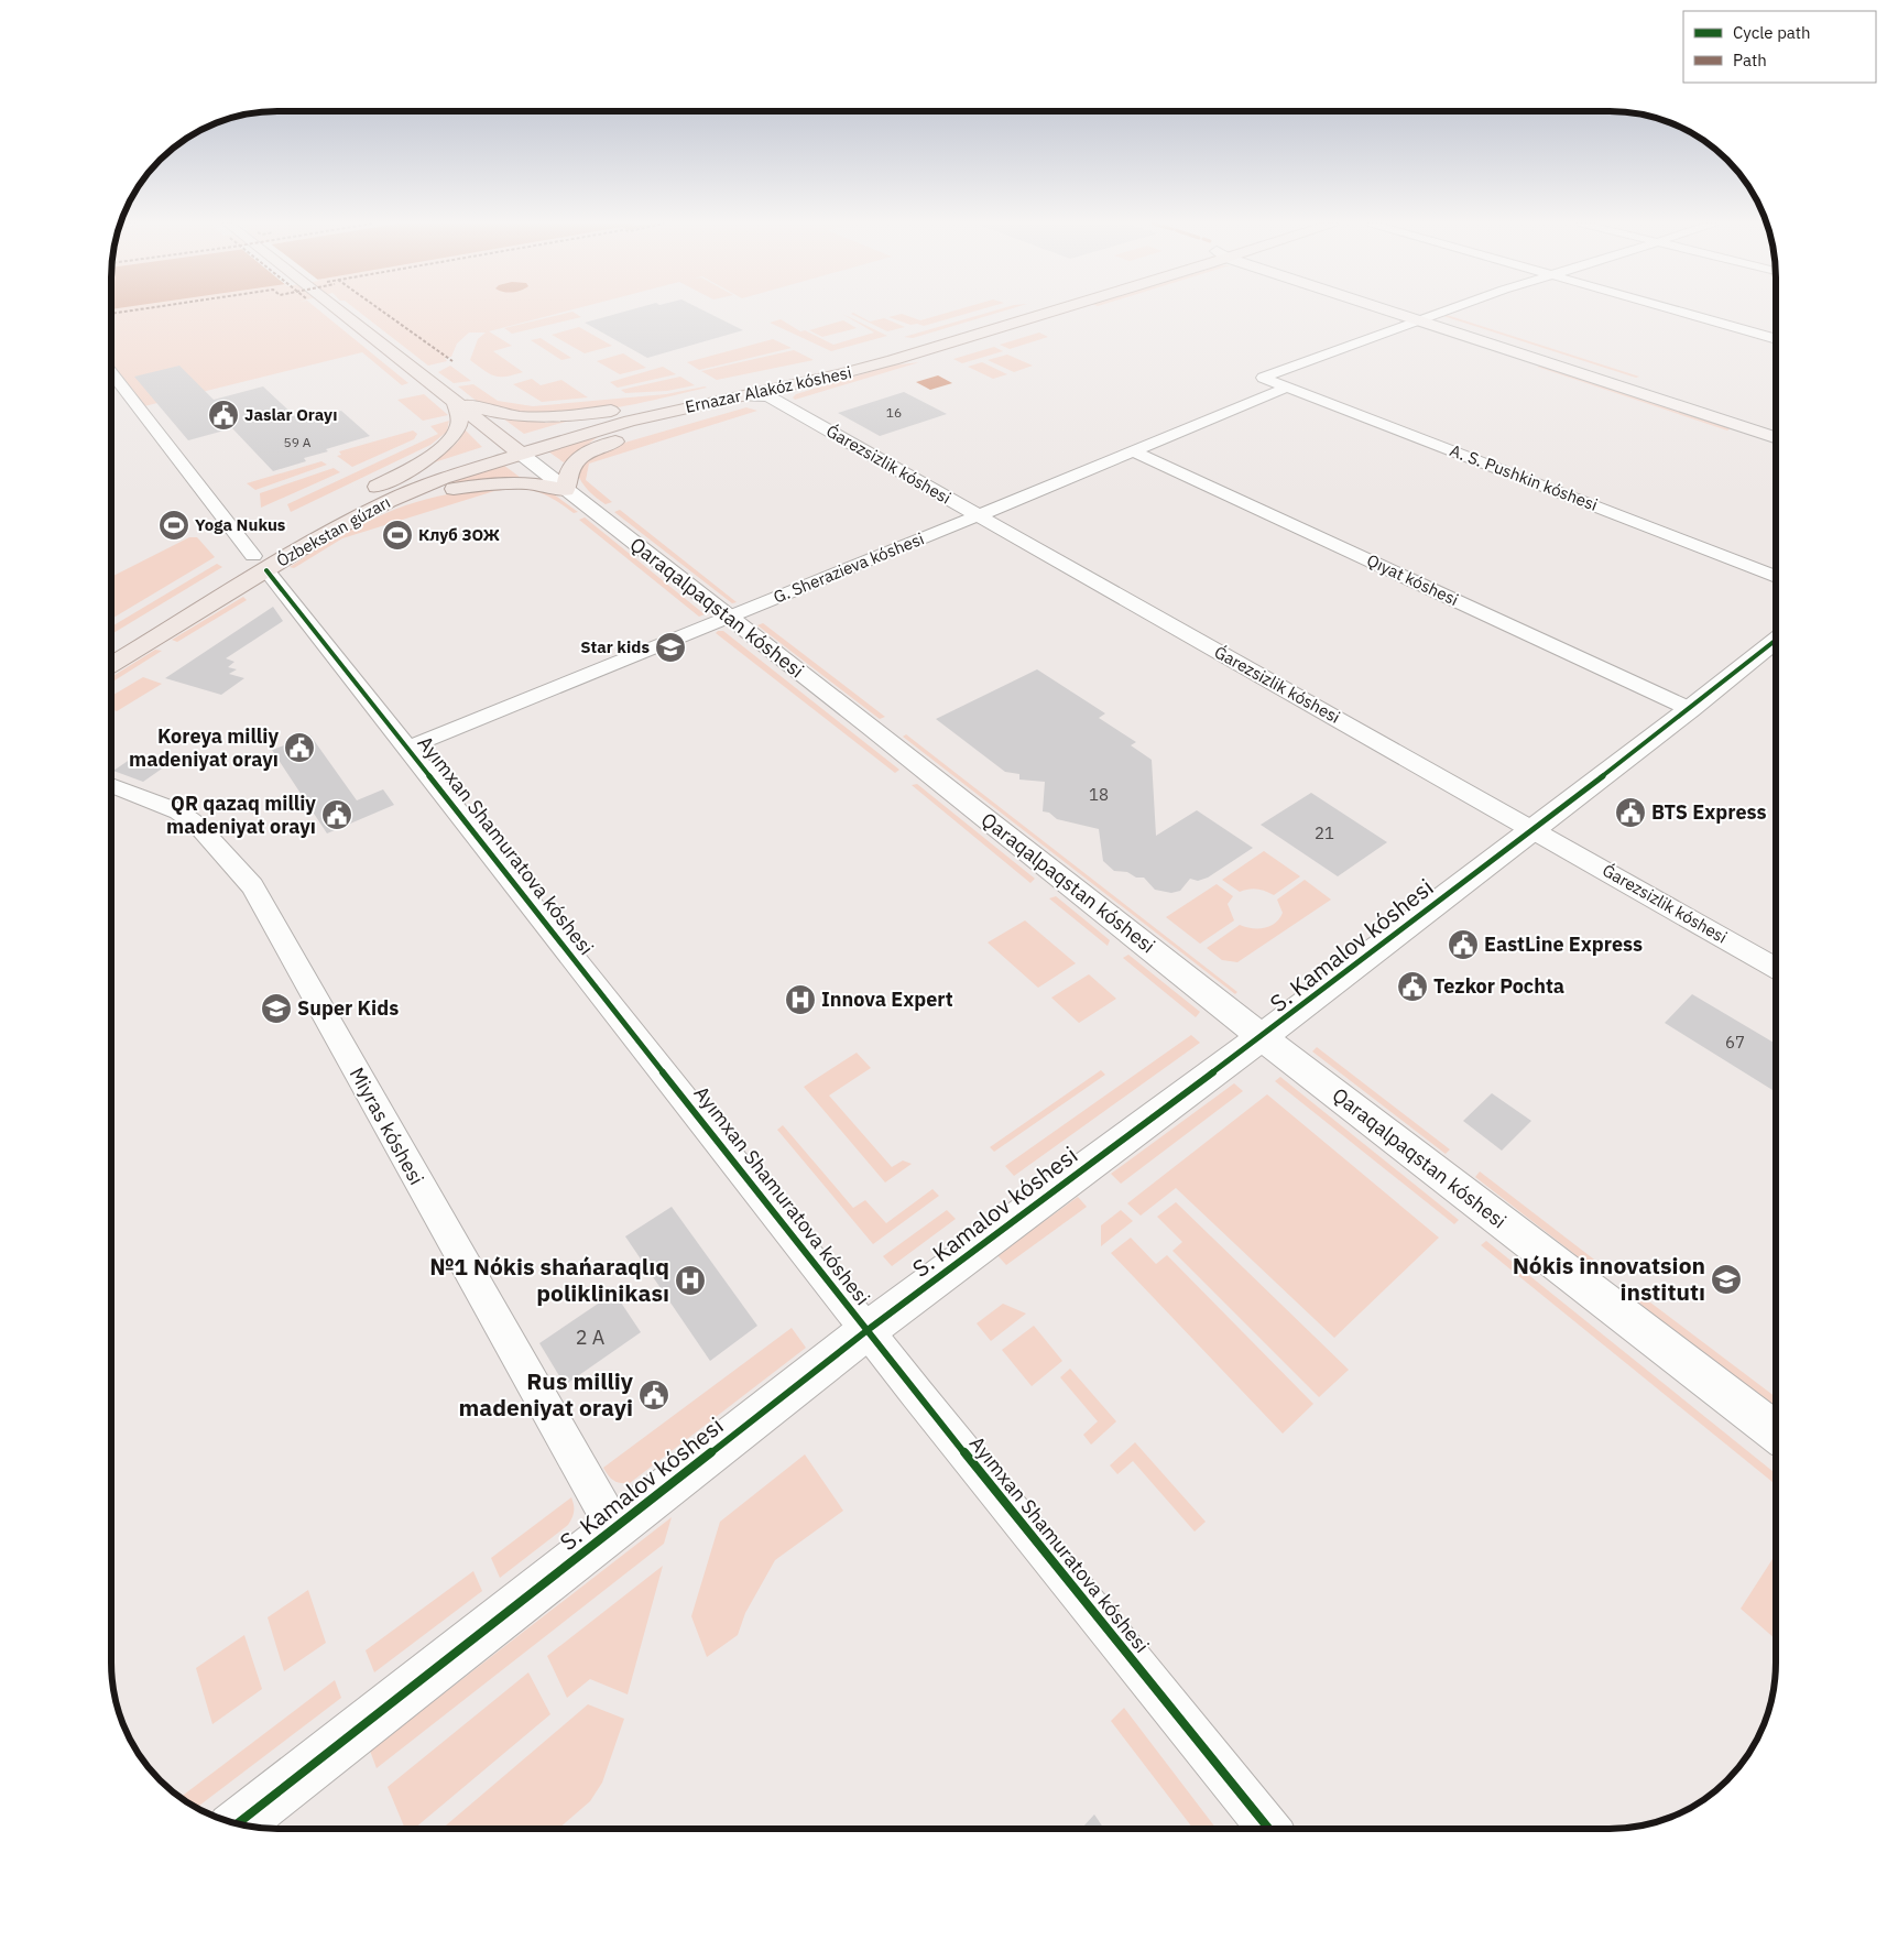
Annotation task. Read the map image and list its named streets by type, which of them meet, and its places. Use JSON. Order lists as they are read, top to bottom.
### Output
{
  "streets": {
    "main road": ["Ernazar Alakóz kóshesi", "Ózbekstan gúzarı", "Qaraqalpaqstan kóshesi"],
    "street": [
      "Ǵarezsizlik kóshesi",
      "A. S. Pushkin kóshesi",
      "G. Sherazieva kóshesi",
      "Qıyat kóshesi",
      "Ayımxan Shamuratova kóshesi",
      "S. Kamalov kóshesi",
      "Miyras kóshesi"
    ]
  },
  "crossings": [
    ["Ernazar Alakóz kóshesi", "Ózbekstan gúzarı"],
    ["Ernazar Alakóz kóshesi", "Qaraqalpaqstan kóshesi"],
    ["Ǵarezsizlik kóshesi", "G. Sherazieva kóshesi"],
    ["Ǵarezsizlik kóshesi", "S. Kamalov kóshesi"],
    ["A. S. Pushkin kóshesi", "G. Sherazieva kóshesi"],
    ["Ózbekstan gúzarı", "Qaraqalpaqstan kóshesi"],
    ["Ózbekstan gúzarı", "Ayımxan Shamuratova kóshesi"],
    ["G. Sherazieva kóshesi", "Qıyat kóshesi"],
    ["G. Sherazieva kóshesi", "Qaraqalpaqstan kóshesi"],
    ["G. Sherazieva kóshesi", "Ayımxan Shamuratova kóshesi"],
    ["Qıyat kóshesi", "S. Kamalov kóshesi"],
    ["Qaraqalpaqstan kóshesi", "S. Kamalov kóshesi"],
    ["Ayımxan Shamuratova kóshesi", "S. Kamalov kóshesi"],
    ["S. Kamalov kóshesi", "Miyras kóshesi"]
  ],
  "places": {
    "public building": [
      "Jaslar Orayı",
      "Koreya milliy madeniyat orayı",
      "BTS Express",
      "QR qazaq milliy madeniyat orayı",
      "EastLine Express",
      "Tezkor Pochta",
      "Rus milliy madeniyat orayi"
    ],
    "sports": ["Yoga Nukus", "Клуб ЗОЖ"],
    "school or university": ["Star kids", "Super Kids", "Nókis innovatsion institutı"],
    "hospital": ["Innova Expert", "№1 Nókis shańaraqlıq poliklinikası"]
  },
  "house_numbers": [
    "16",
    "59 А",
    "18",
    "21",
    "67",
    "2 А"
  ],
  "legend": ["Cycle path", "Path"]
}
